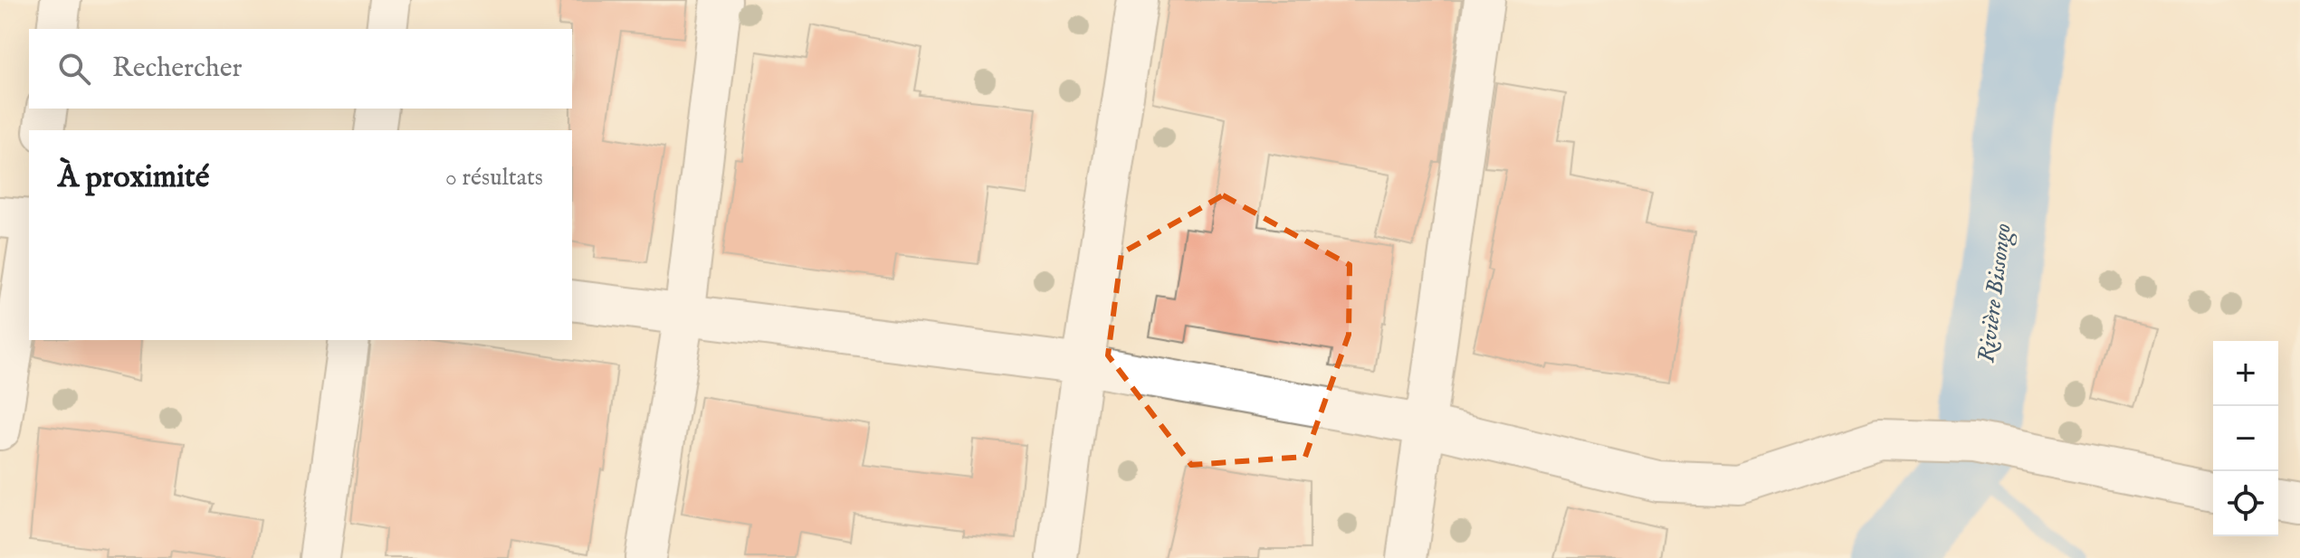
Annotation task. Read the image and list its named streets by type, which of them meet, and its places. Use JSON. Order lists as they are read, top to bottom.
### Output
{
  "water": ["Rivière Bissongo"],
  "page": {
    "search": "Rechercher",
    "heading": ["À proximité", "0 résultats"],
    "map_buttons": ["+", "−"]
  }
}
